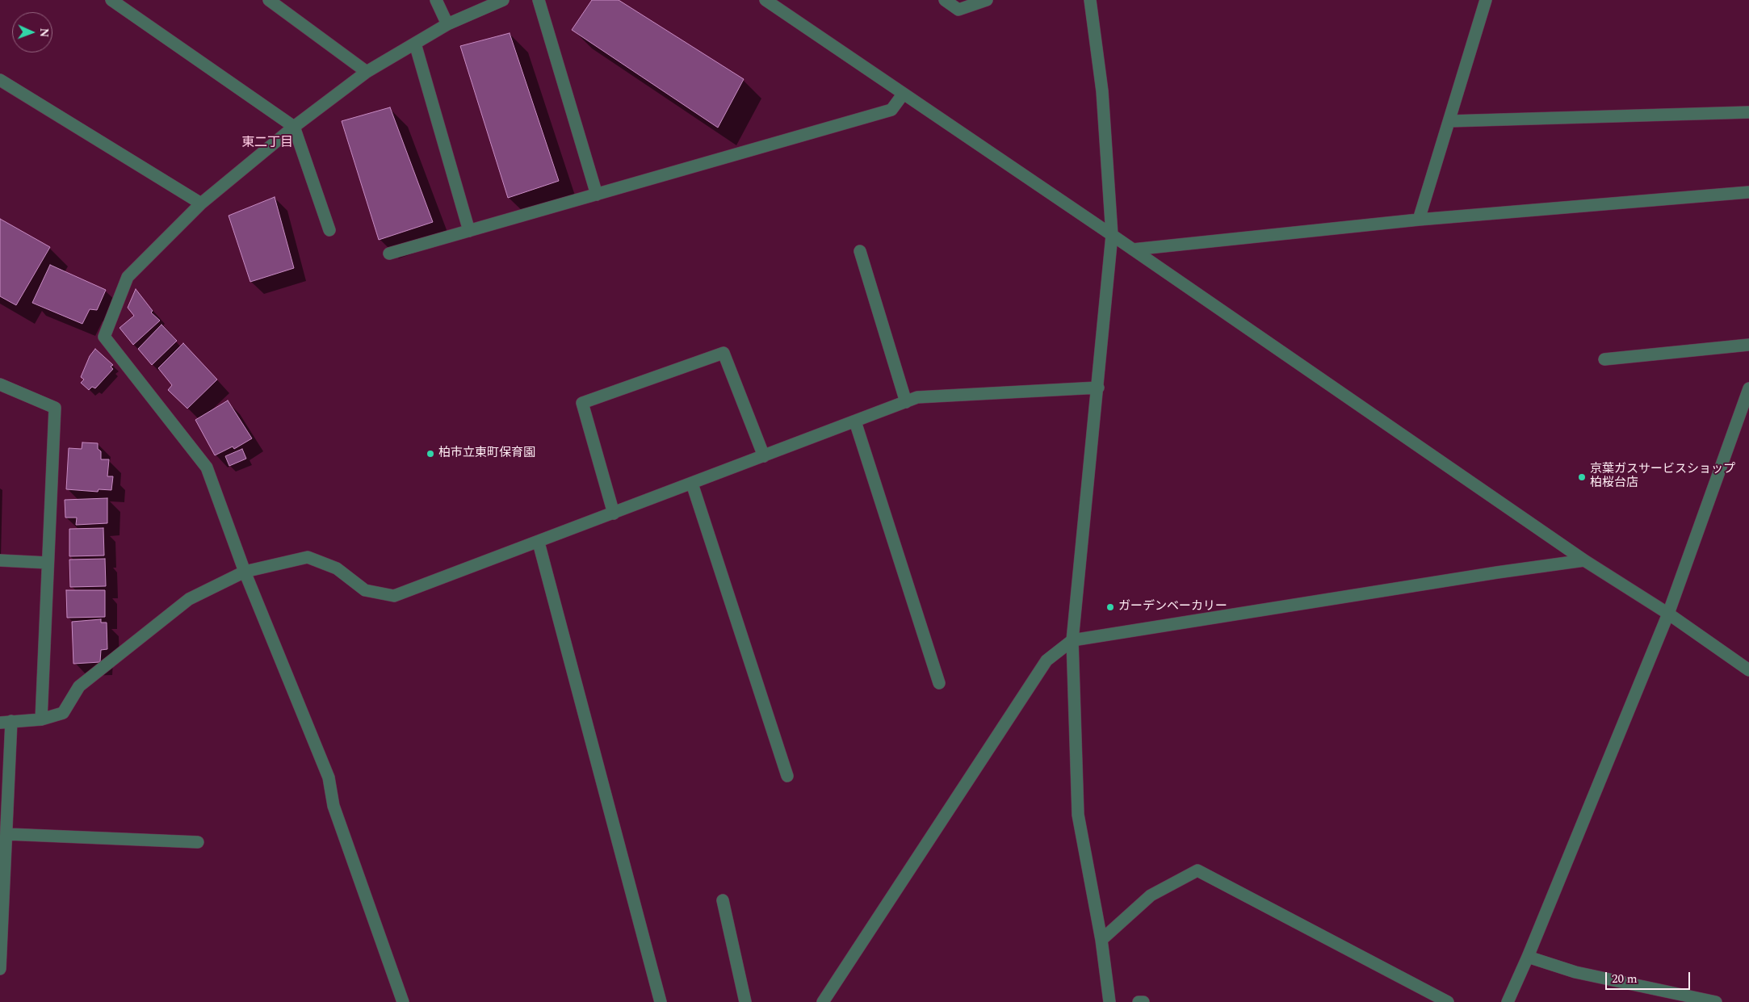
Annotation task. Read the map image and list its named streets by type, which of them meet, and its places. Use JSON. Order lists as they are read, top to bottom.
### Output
{
  "districts": ["東二丁目"],
  "places": ["柏市立東町保育園", "京葉ガスサービスショップ 柏桜台店", "ガーデンベーカリー"],
  "scale_bar": "20 m",
  "north": "right"
}
